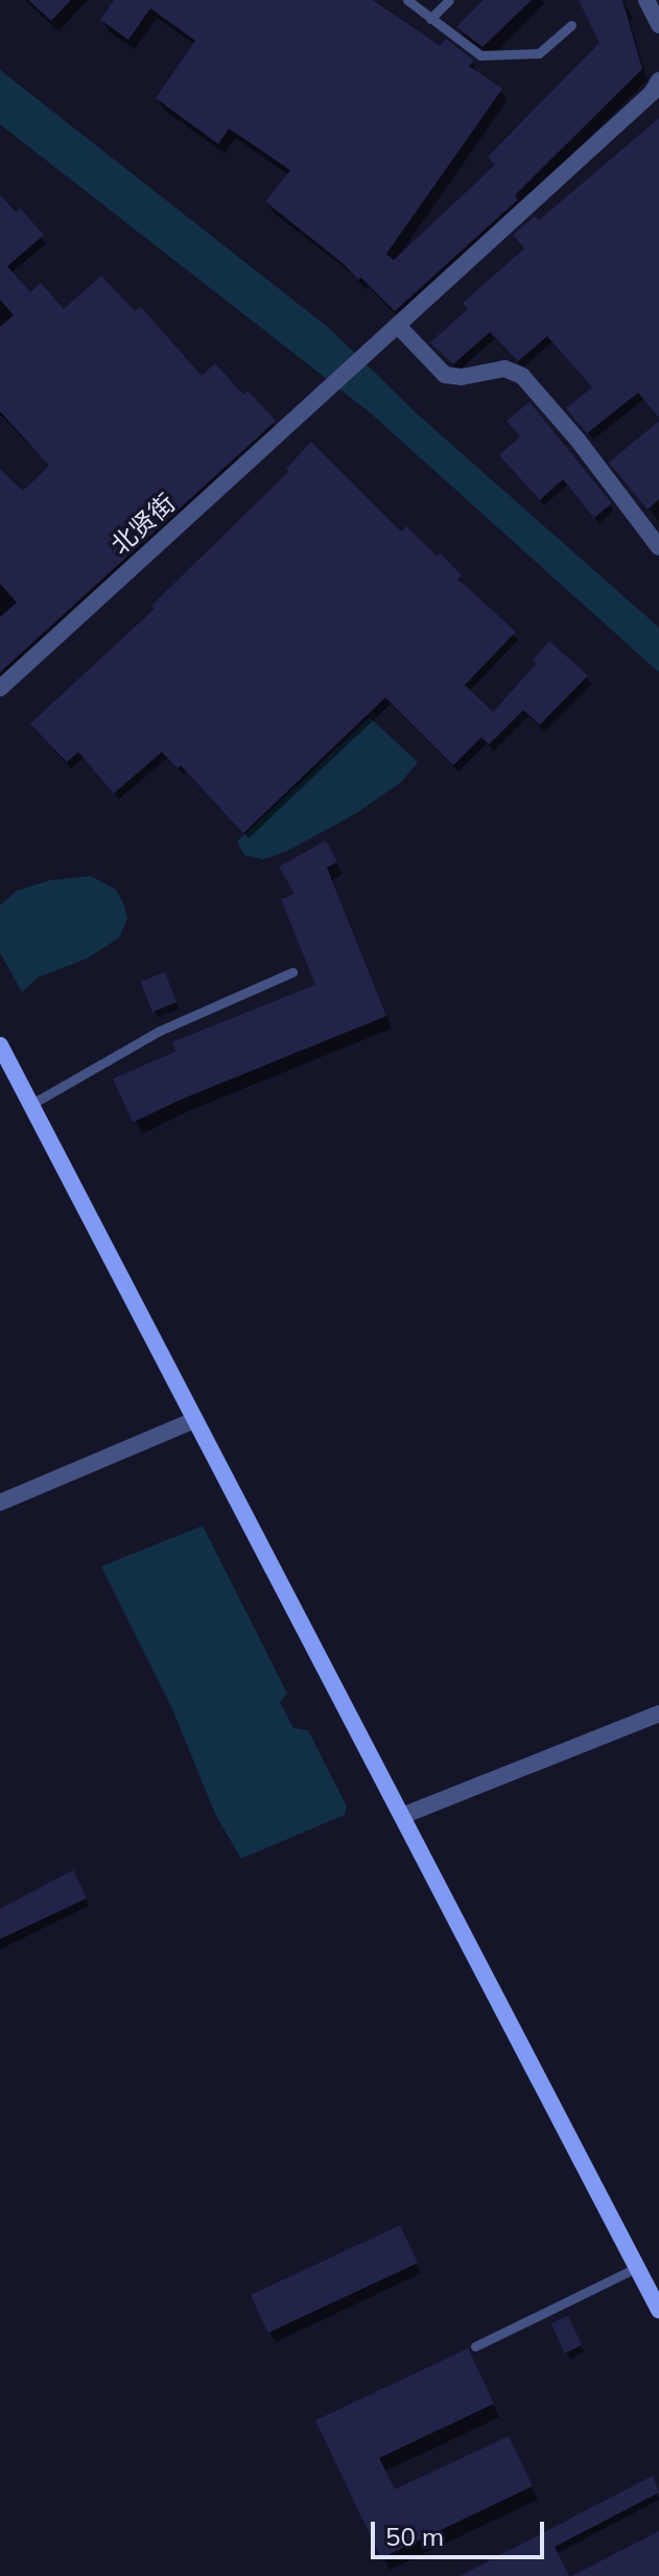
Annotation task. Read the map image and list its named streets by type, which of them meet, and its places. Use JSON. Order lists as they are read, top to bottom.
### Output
{
  "streets": {
    "street": ["北贤街"]
  },
  "scale_bar": "50 m"
}
